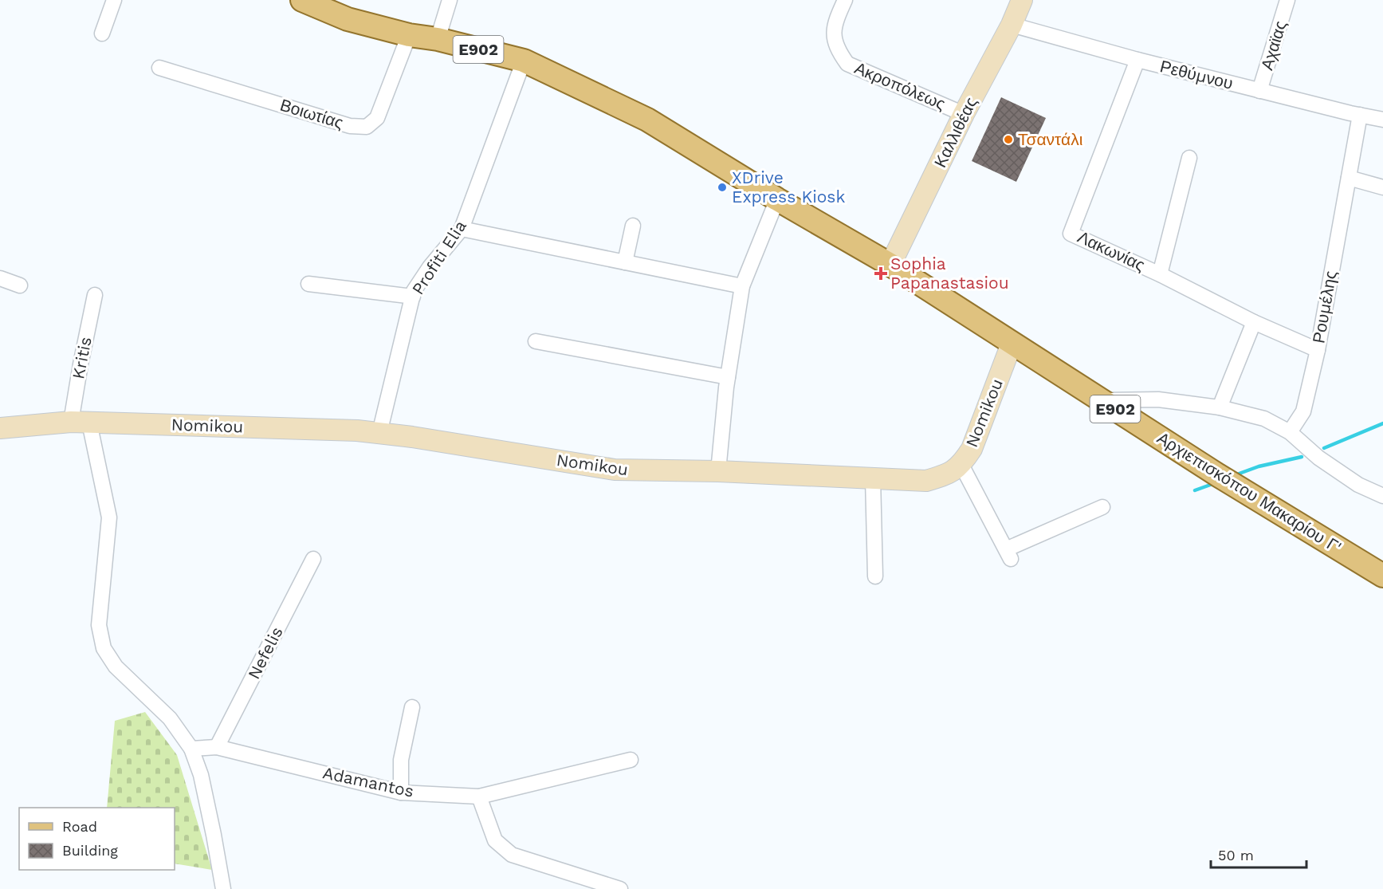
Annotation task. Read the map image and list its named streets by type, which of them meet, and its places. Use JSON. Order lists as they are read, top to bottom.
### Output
{
  "streets": {
    "main road": ["E902", "Αρχιεπισκόπου Μακαρίου Γ'"],
    "street": [
      "Αχαϊας",
      "Ρεθύμνου",
      "Ακροπόλεως",
      "Βοιωτίας",
      "Καλλιθέας",
      "Λακωνίας",
      "Profiti Elia",
      "Ρουμέλης",
      "Kritis",
      "Nomikou",
      "Nefelis",
      "Adamantos"
    ]
  },
  "crossings": [
    ["Αχαϊας", "Ρεθύμνου"],
    ["Ρεθύμνου", "Καλλιθέας"],
    ["Ρεθύμνου", "Λακωνίας"],
    ["Ρεθύμνου", "Ρουμέλης"],
    ["Ακροπόλεως", "Καλλιθέας"],
    ["Βοιωτίας", "Αρχιεπισκόπου Μακαρίου Γ'"],
    ["Καλλιθέας", "Αρχιεπισκόπου Μακαρίου Γ'"],
    ["Λακωνίας", "Ρουμέλης"],
    ["Profiti Elia", "Nomikou"],
    ["Profiti Elia", "Αρχιεπισκόπου Μακαρίου Γ'"],
    ["Kritis", "Nomikou"],
    ["Nomikou", "Αρχιεπισκόπου Μακαρίου Γ'"],
    ["Nefelis", "Adamantos"]
  ],
  "places": {
    "other": ["Τσαντάλι", "XDrive Express Kiosk"],
    "health": ["Sophia Papanastasiou"]
  },
  "legend": ["Road", "Building"],
  "scale_bar": "50 m"
}
